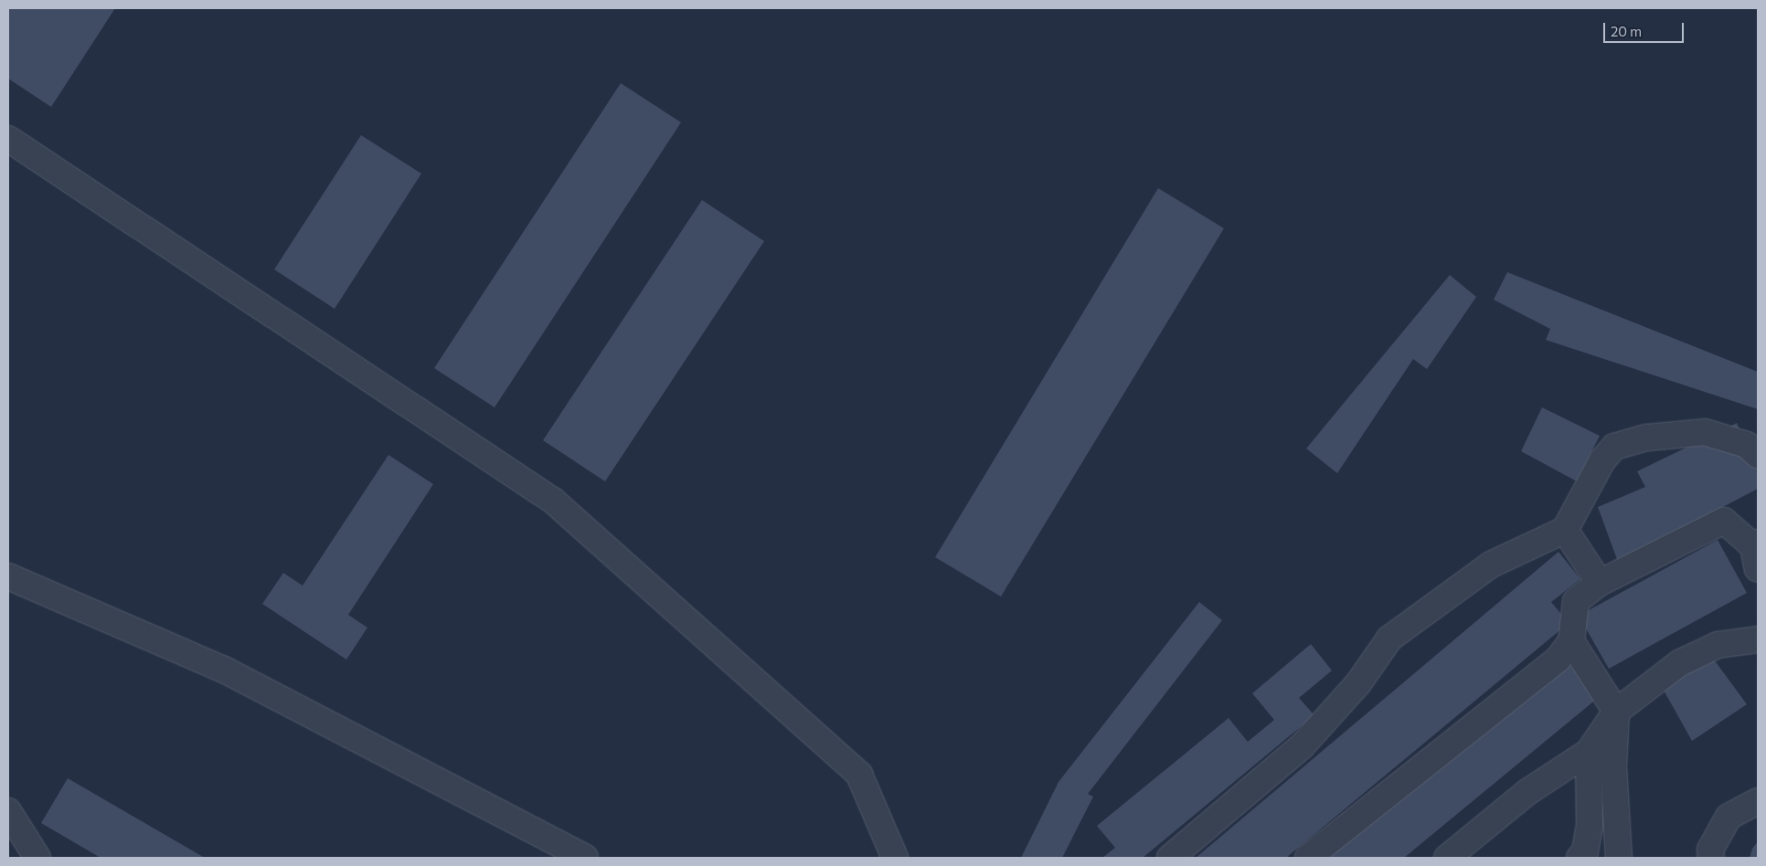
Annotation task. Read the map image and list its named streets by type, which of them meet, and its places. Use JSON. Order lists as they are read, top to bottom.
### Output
{
  "scale_bar": "20 m"
}
